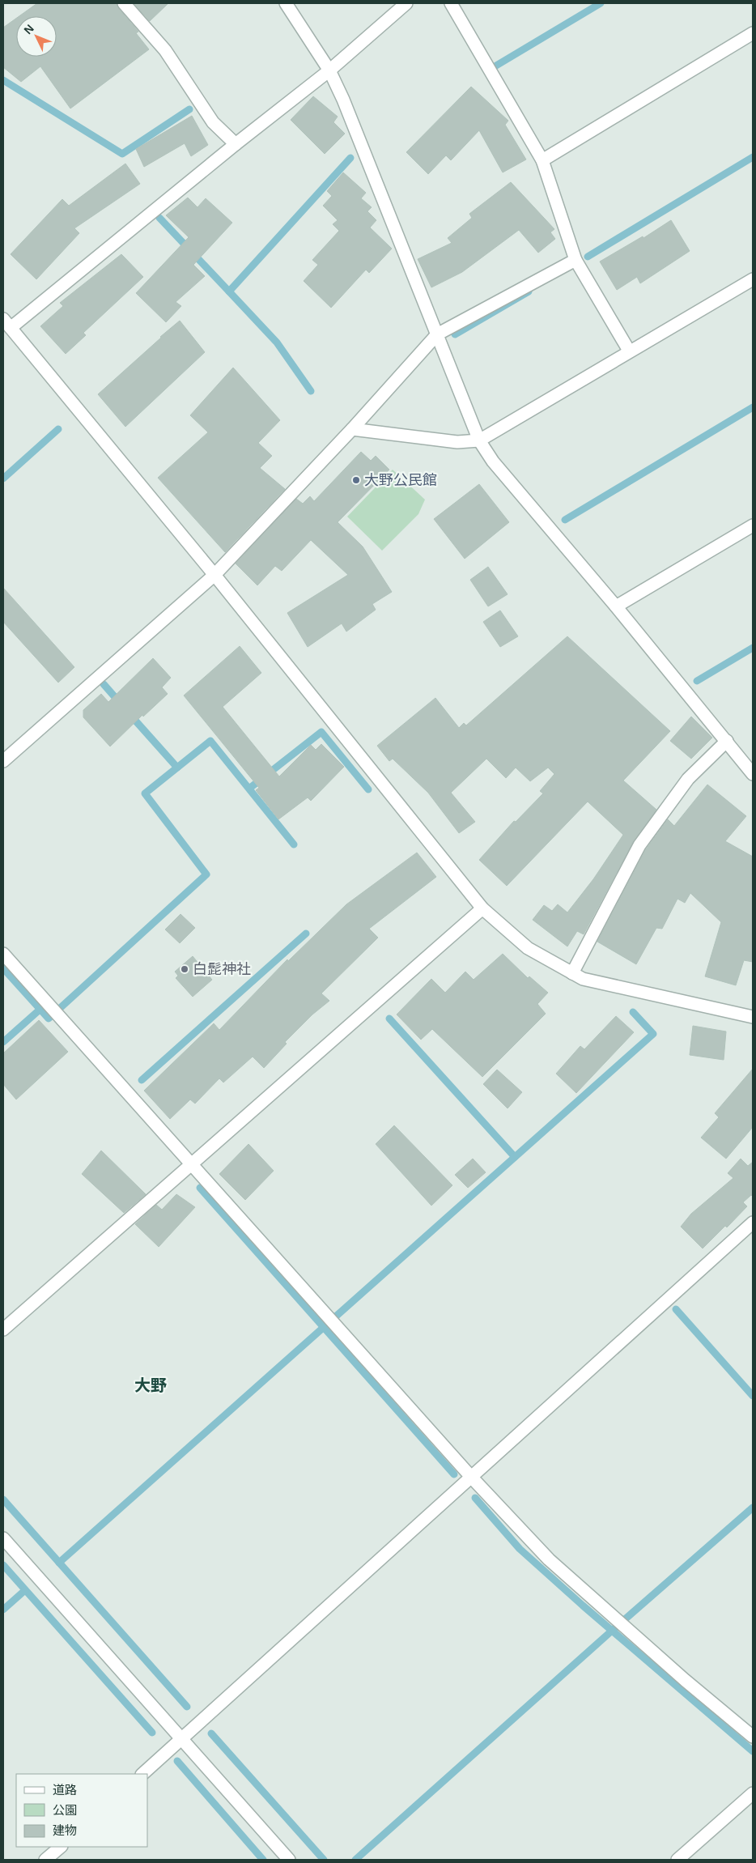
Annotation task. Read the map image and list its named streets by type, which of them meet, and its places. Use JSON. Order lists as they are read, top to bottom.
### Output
{
  "districts": ["大野"],
  "places": ["大野公民館", "白髭神社"],
  "legend": ["道路", "公園", "建物"],
  "north": "top left"
}
